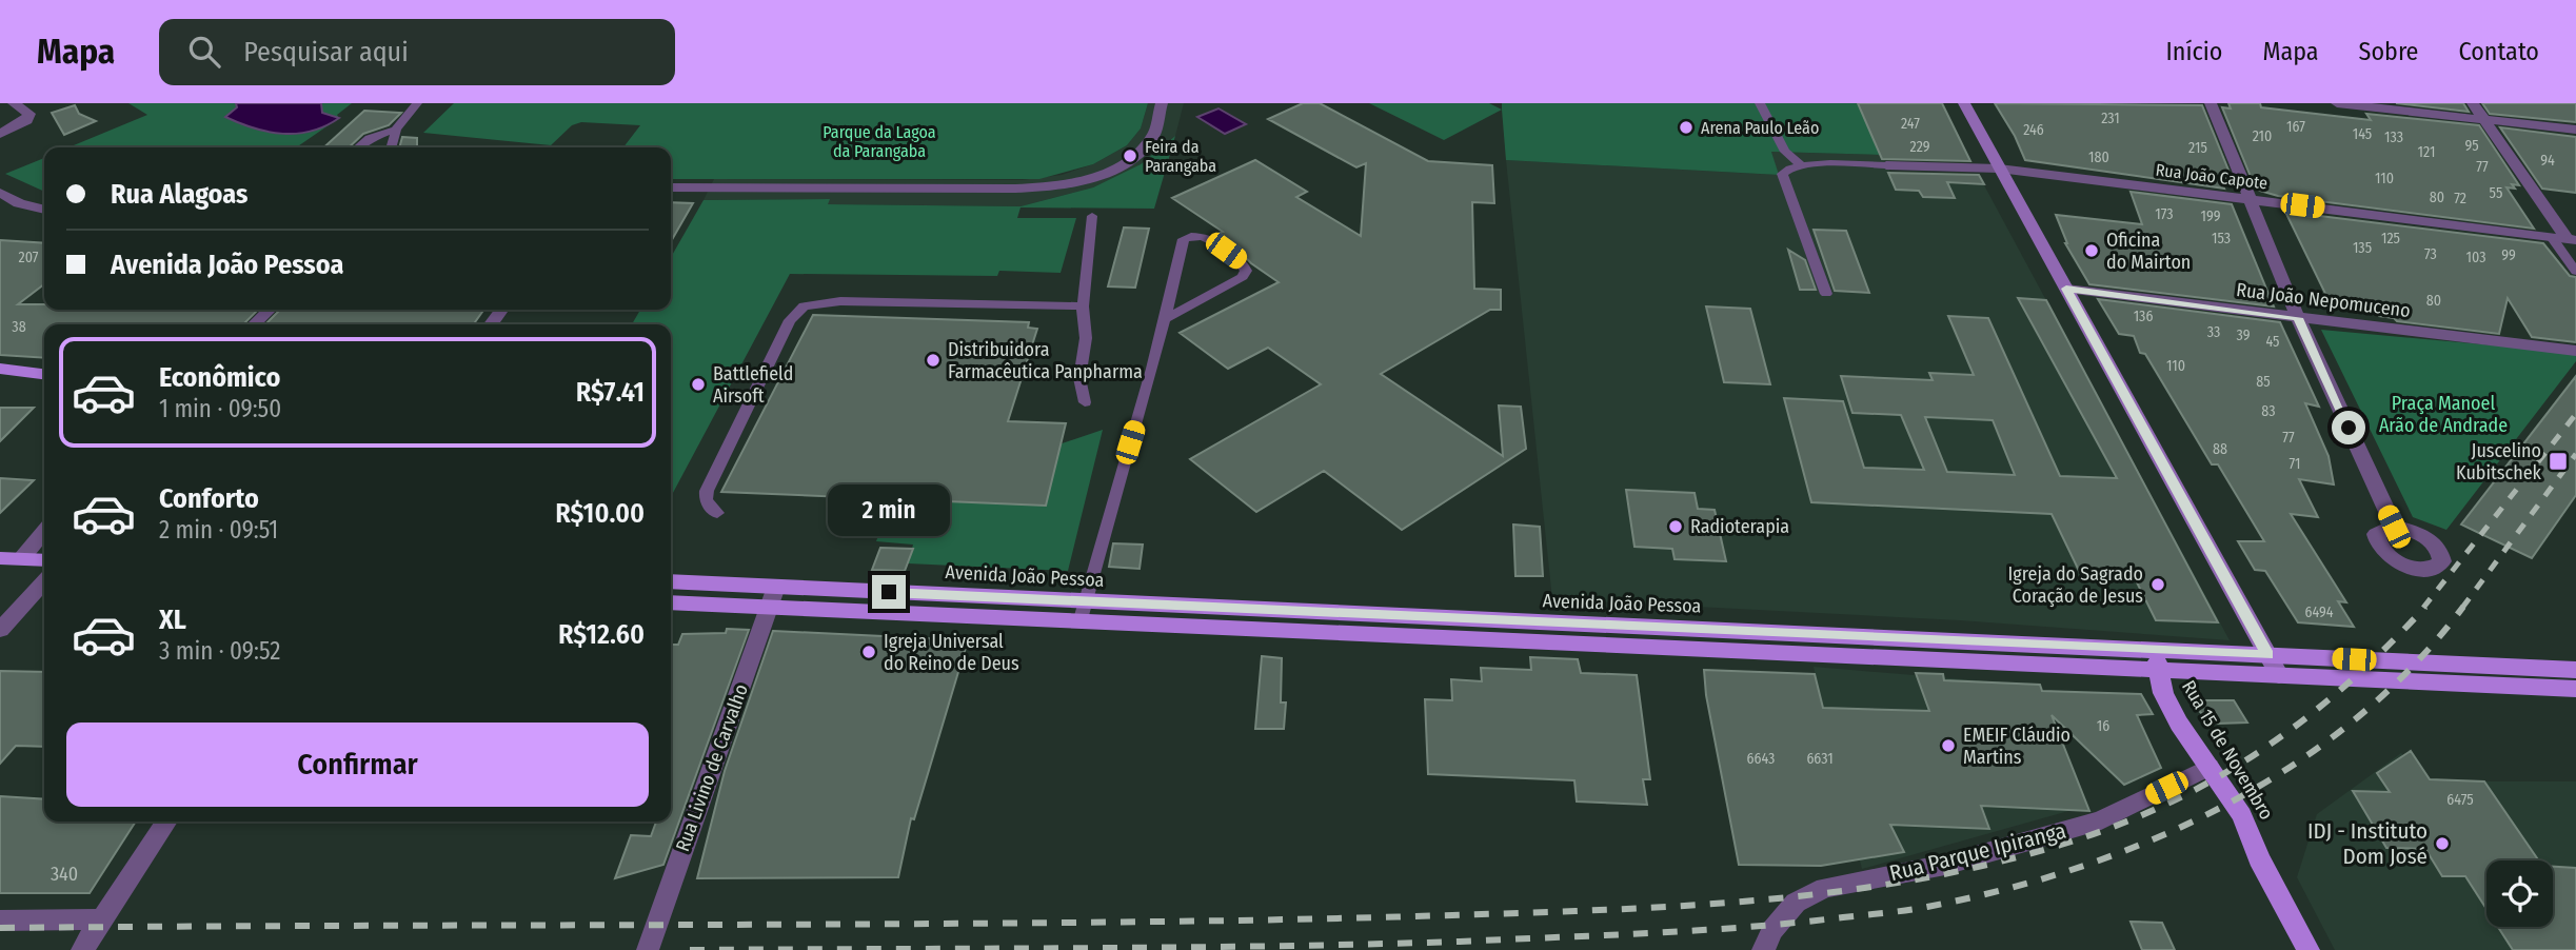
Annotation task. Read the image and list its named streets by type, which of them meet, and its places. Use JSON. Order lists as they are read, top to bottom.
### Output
{
  "streets": {
    "main road": ["Rua 15 de Novembro"],
    "street": [
      "Rua João Capote",
      "Rua João Nepomuceno",
      "Rua Livino de Carvalho",
      "Rua Parque Ipiranga"
    ]
  },
  "crossings": [
    ["Rua 15 de Novembro", "Rua Parque Ipiranga"]
  ],
  "parks": ["Parque da Lagoa da Parangaba", "Praça Manoel Arão de Andrade"],
  "places": {
    "other": [
      "Arena Paulo Leão",
      "Feira da Parangaba",
      "Oficina do Mairton",
      "Distribuidora Farmacêutica Panpharma",
      "Battlefield Airsoft",
      "Radioterapia",
      "Igreja do Sagrado Coração de Jesus",
      "Igreja Universal do Reino de Deus",
      "EMEIF Cláudio Martins",
      "IDJ - Instituto Dom José"
    ],
    "transit": ["Juscelino Kubitschek"]
  },
  "house_numbers": [
    "231",
    "247",
    "167",
    "246",
    "145",
    "210",
    "133",
    "95",
    "229",
    "215",
    "121",
    "180",
    "94",
    "77",
    "110",
    "55",
    "80",
    "72",
    "173",
    "199",
    "153",
    "125",
    "135",
    "73",
    "99",
    "207",
    "103",
    "80",
    "136",
    "38",
    "33",
    "39",
    "45",
    "110",
    "85",
    "83",
    "77",
    "88",
    "71",
    "6494",
    "16",
    "6643",
    "6631",
    "6475",
    "340"
  ],
  "page": {
    "header": "Mapa",
    "search": "Pesquisar aqui",
    "nav": [
      "Início",
      "Mapa",
      "Sobre",
      "Contato"
    ],
    "banner": ["Rua Alagoas", "Avenida João Pessoa"],
    "list": [
      {
        "name": "Econômico",
        "note": "1 min · 09:50",
        "value": "R$7.41"
      },
      {
        "name": "Conforto",
        "note": "2 min · 09:51",
        "value": "R$10.00"
      },
      {
        "name": "XL",
        "note": "3 min · 09:52",
        "value": "R$12.60"
      }
    ],
    "bubble": "2 min",
    "buttons": "Confirmar"
  }
}
